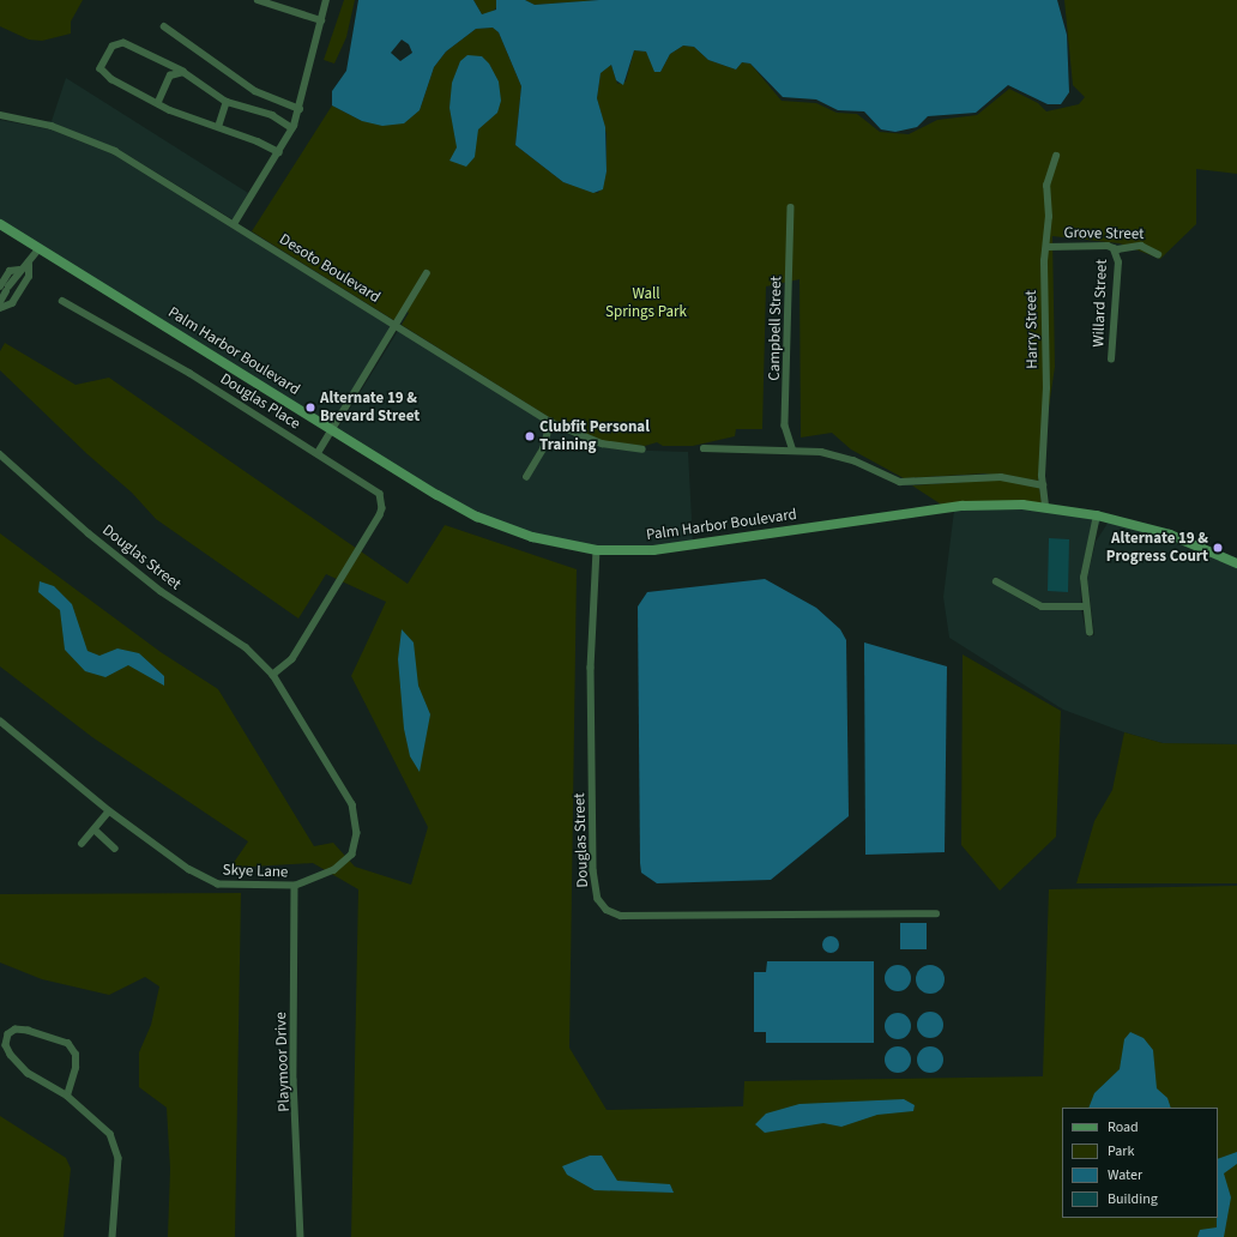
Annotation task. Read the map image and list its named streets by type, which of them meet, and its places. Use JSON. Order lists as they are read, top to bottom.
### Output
{
  "streets": {
    "main road": ["Palm Harbor Boulevard"],
    "street": [
      "Grove Street",
      "Desoto Boulevard",
      "Willard Street",
      "Campbell Street",
      "Harry Street",
      "Douglas Place",
      "Douglas Street",
      "Skye Lane",
      "Playmoor Drive"
    ]
  },
  "crossings": [
    ["Grove Street", "Willard Street"],
    ["Grove Street", "Harry Street"],
    ["Harry Street", "Palm Harbor Boulevard"],
    ["Palm Harbor Boulevard", "Douglas Street"],
    ["Douglas Place", "Douglas Street"],
    ["Douglas Place", "Skye Lane"],
    ["Douglas Street", "Skye Lane"],
    ["Skye Lane", "Playmoor Drive"]
  ],
  "parks": ["Wall Springs Park"],
  "places": ["Alternate 19 & Brevard Street", "Clubfit Personal Training", "Alternate 19 & Progress Court"],
  "legend": [
    "Road",
    "Park",
    "Water",
    "Building"
  ]
}
